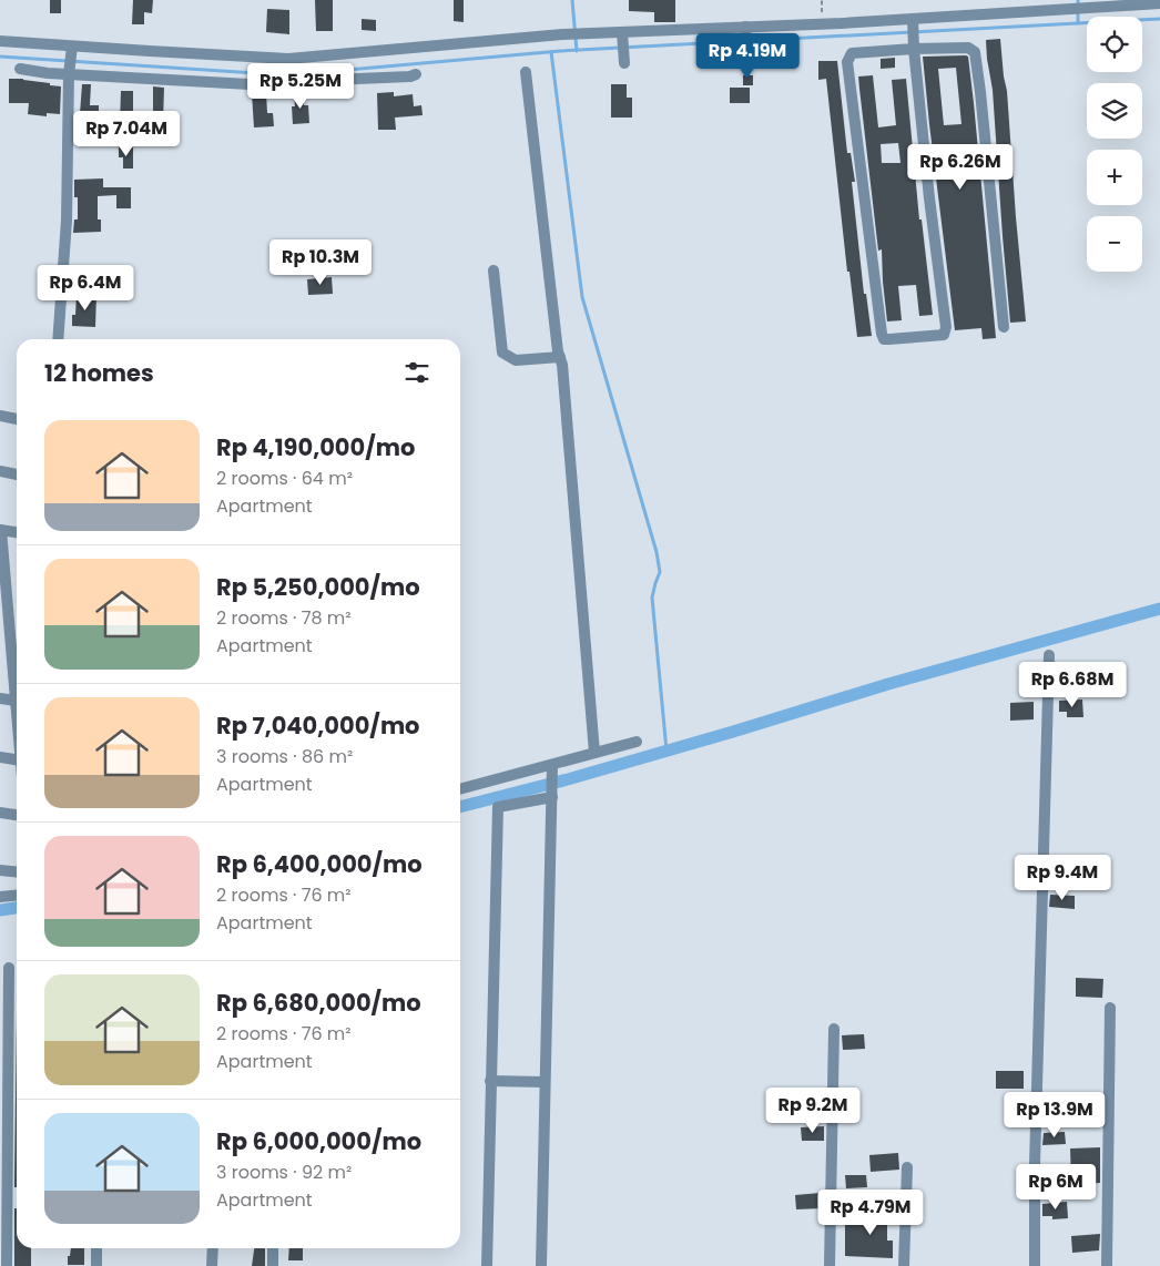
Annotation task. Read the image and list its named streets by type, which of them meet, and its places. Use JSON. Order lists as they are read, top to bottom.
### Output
{
  "page": {
    "map_buttons": ["+", "−"],
    "price": [
      "Rp 4.19M",
      "Rp 5.25M",
      "Rp 7.04M",
      "Rp 6.26M",
      "Rp 10.3M",
      "Rp 6.4M",
      "Rp 6.68M",
      "Rp 9.4M",
      "Rp 9.2M",
      "Rp 13.9M",
      "Rp 6M",
      "Rp 4.79M"
    ],
    "heading": "12 homes",
    "list": [
      {
        "name": "Rp 4,190,000/mo",
        "note": "2 rooms · 64 m² · Apartment"
      },
      {
        "name": "Rp 5,250,000/mo",
        "note": "2 rooms · 78 m² · Apartment"
      },
      {
        "name": "Rp 7,040,000/mo",
        "note": "3 rooms · 86 m² · Apartment"
      },
      {
        "name": "Rp 6,400,000/mo",
        "note": "2 rooms · 76 m² · Apartment"
      },
      {
        "name": "Rp 6,680,000/mo",
        "note": "2 rooms · 76 m² · Apartment"
      },
      {
        "name": "Rp 6,000,000/mo",
        "note": "3 rooms · 92 m² · Apartment"
      }
    ]
  }
}
